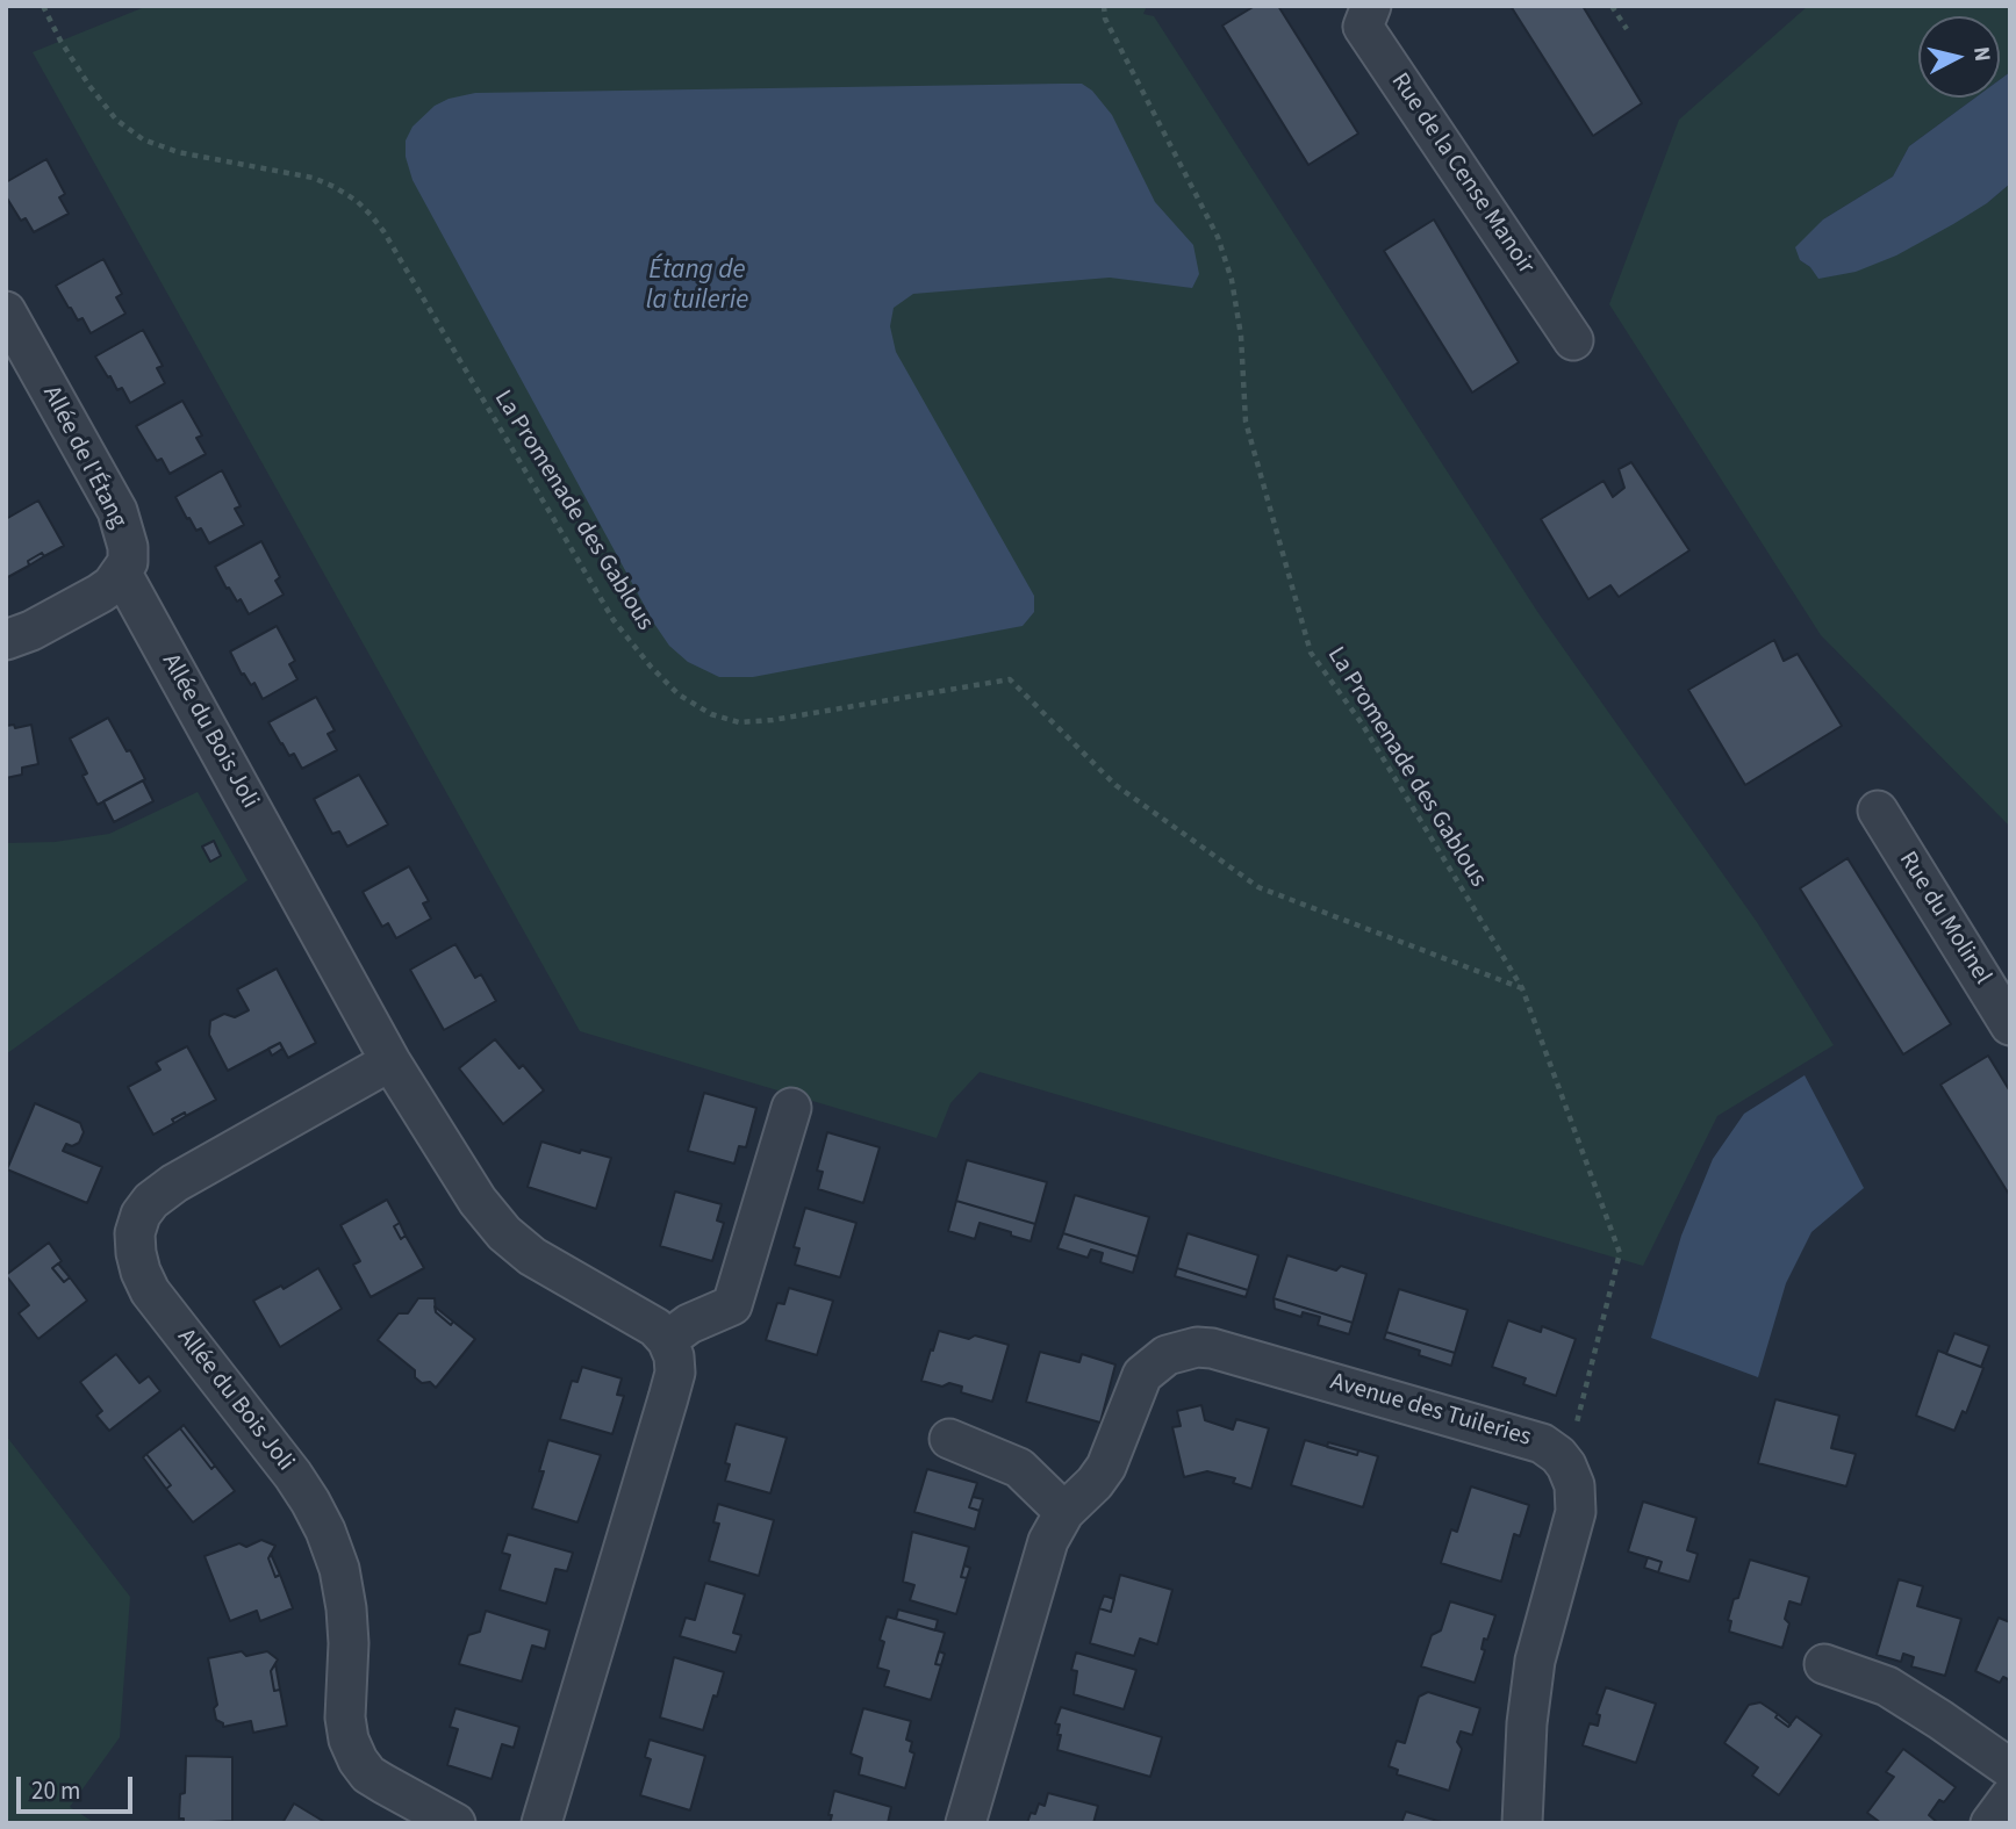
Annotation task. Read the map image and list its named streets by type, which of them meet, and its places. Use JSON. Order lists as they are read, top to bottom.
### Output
{
  "streets": {
    "street": [
      "Rue de la Cense Manoir",
      "Allée de l'Étang",
      "Allée du Bois Joli",
      "Rue du Molinel",
      "Avenue des Tuileries"
    ],
    "path": ["La Promenade des Gablous"]
  },
  "crossings": [
    ["Allée de l'Étang", "Allée du Bois Joli"],
    ["La Promenade des Gablous", "Avenue des Tuileries"]
  ],
  "water": ["Étang de la tuilerie"],
  "scale_bar": "20 m",
  "north": "right"
}
